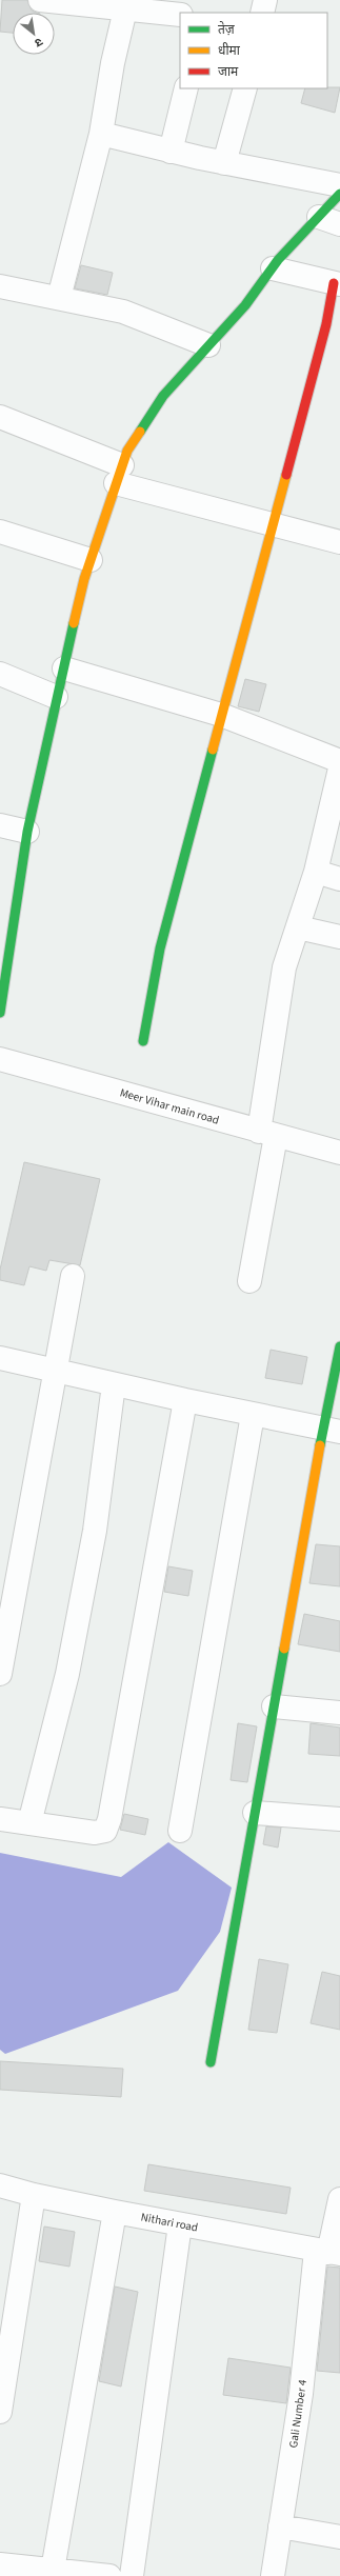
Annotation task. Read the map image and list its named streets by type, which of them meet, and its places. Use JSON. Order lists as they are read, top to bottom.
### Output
{
  "streets": {
    "street": ["Meer Vihar main road", "Nithari road", "Gali Number 4"]
  },
  "crossings": [
    ["Nithari road", "Gali Number 4"]
  ],
  "legend": ["तेज़", "धीमा", "जाम"],
  "north": "bottom right"
}
